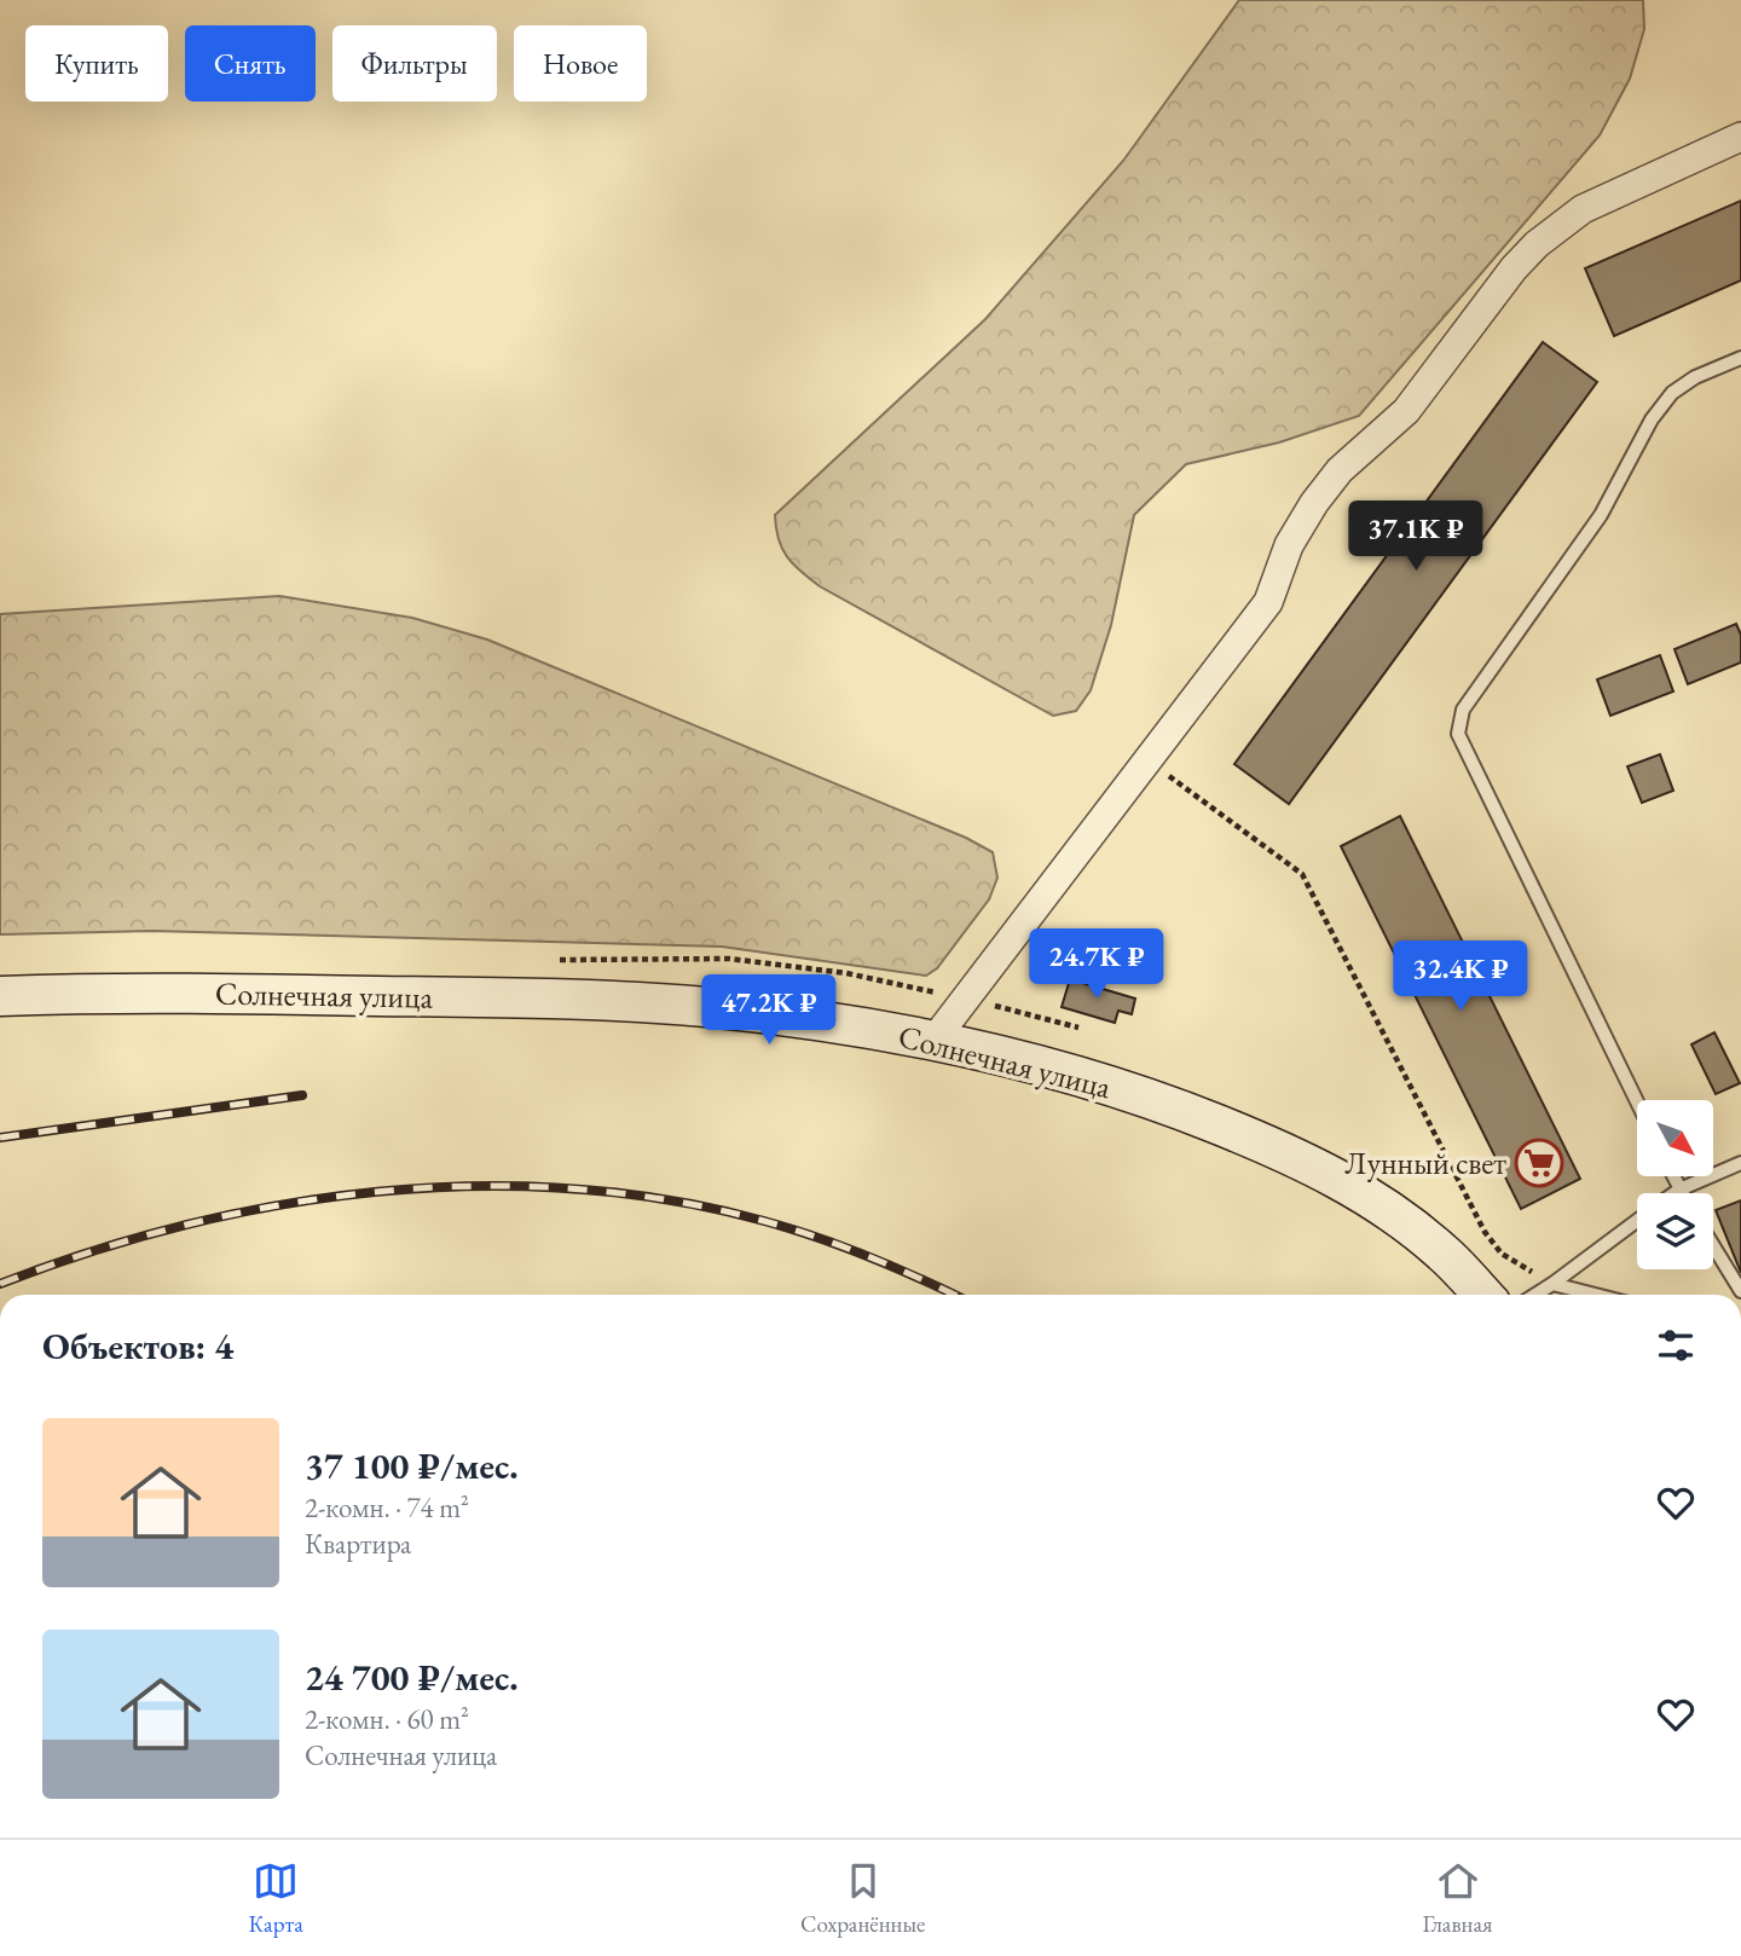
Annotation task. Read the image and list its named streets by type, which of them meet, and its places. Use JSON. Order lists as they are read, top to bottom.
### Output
{
  "streets": {
    "street": ["Солнечная улица"]
  },
  "places": {
    "supermarket": ["Лунный свет"]
  },
  "north": "bottom right",
  "page": {
    "chip": [
      "Купить",
      "Снять",
      "Фильтры",
      "Новое"
    ],
    "price": [
      "37.1K ₽",
      "24.7K ₽",
      "32.4K ₽",
      "47.2K ₽"
    ],
    "heading": "Объектов: 4",
    "list": [
      {
        "name": "37 100 ₽/мес.",
        "note": "2-комн. · 74 m² · Квартира"
      },
      {
        "name": "24 700 ₽/мес.",
        "note": "2-комн. · 60 m² · Солнечная улица"
      }
    ],
    "tabs": ["Карта", "Сохранённые", "Главная"]
  }
}
